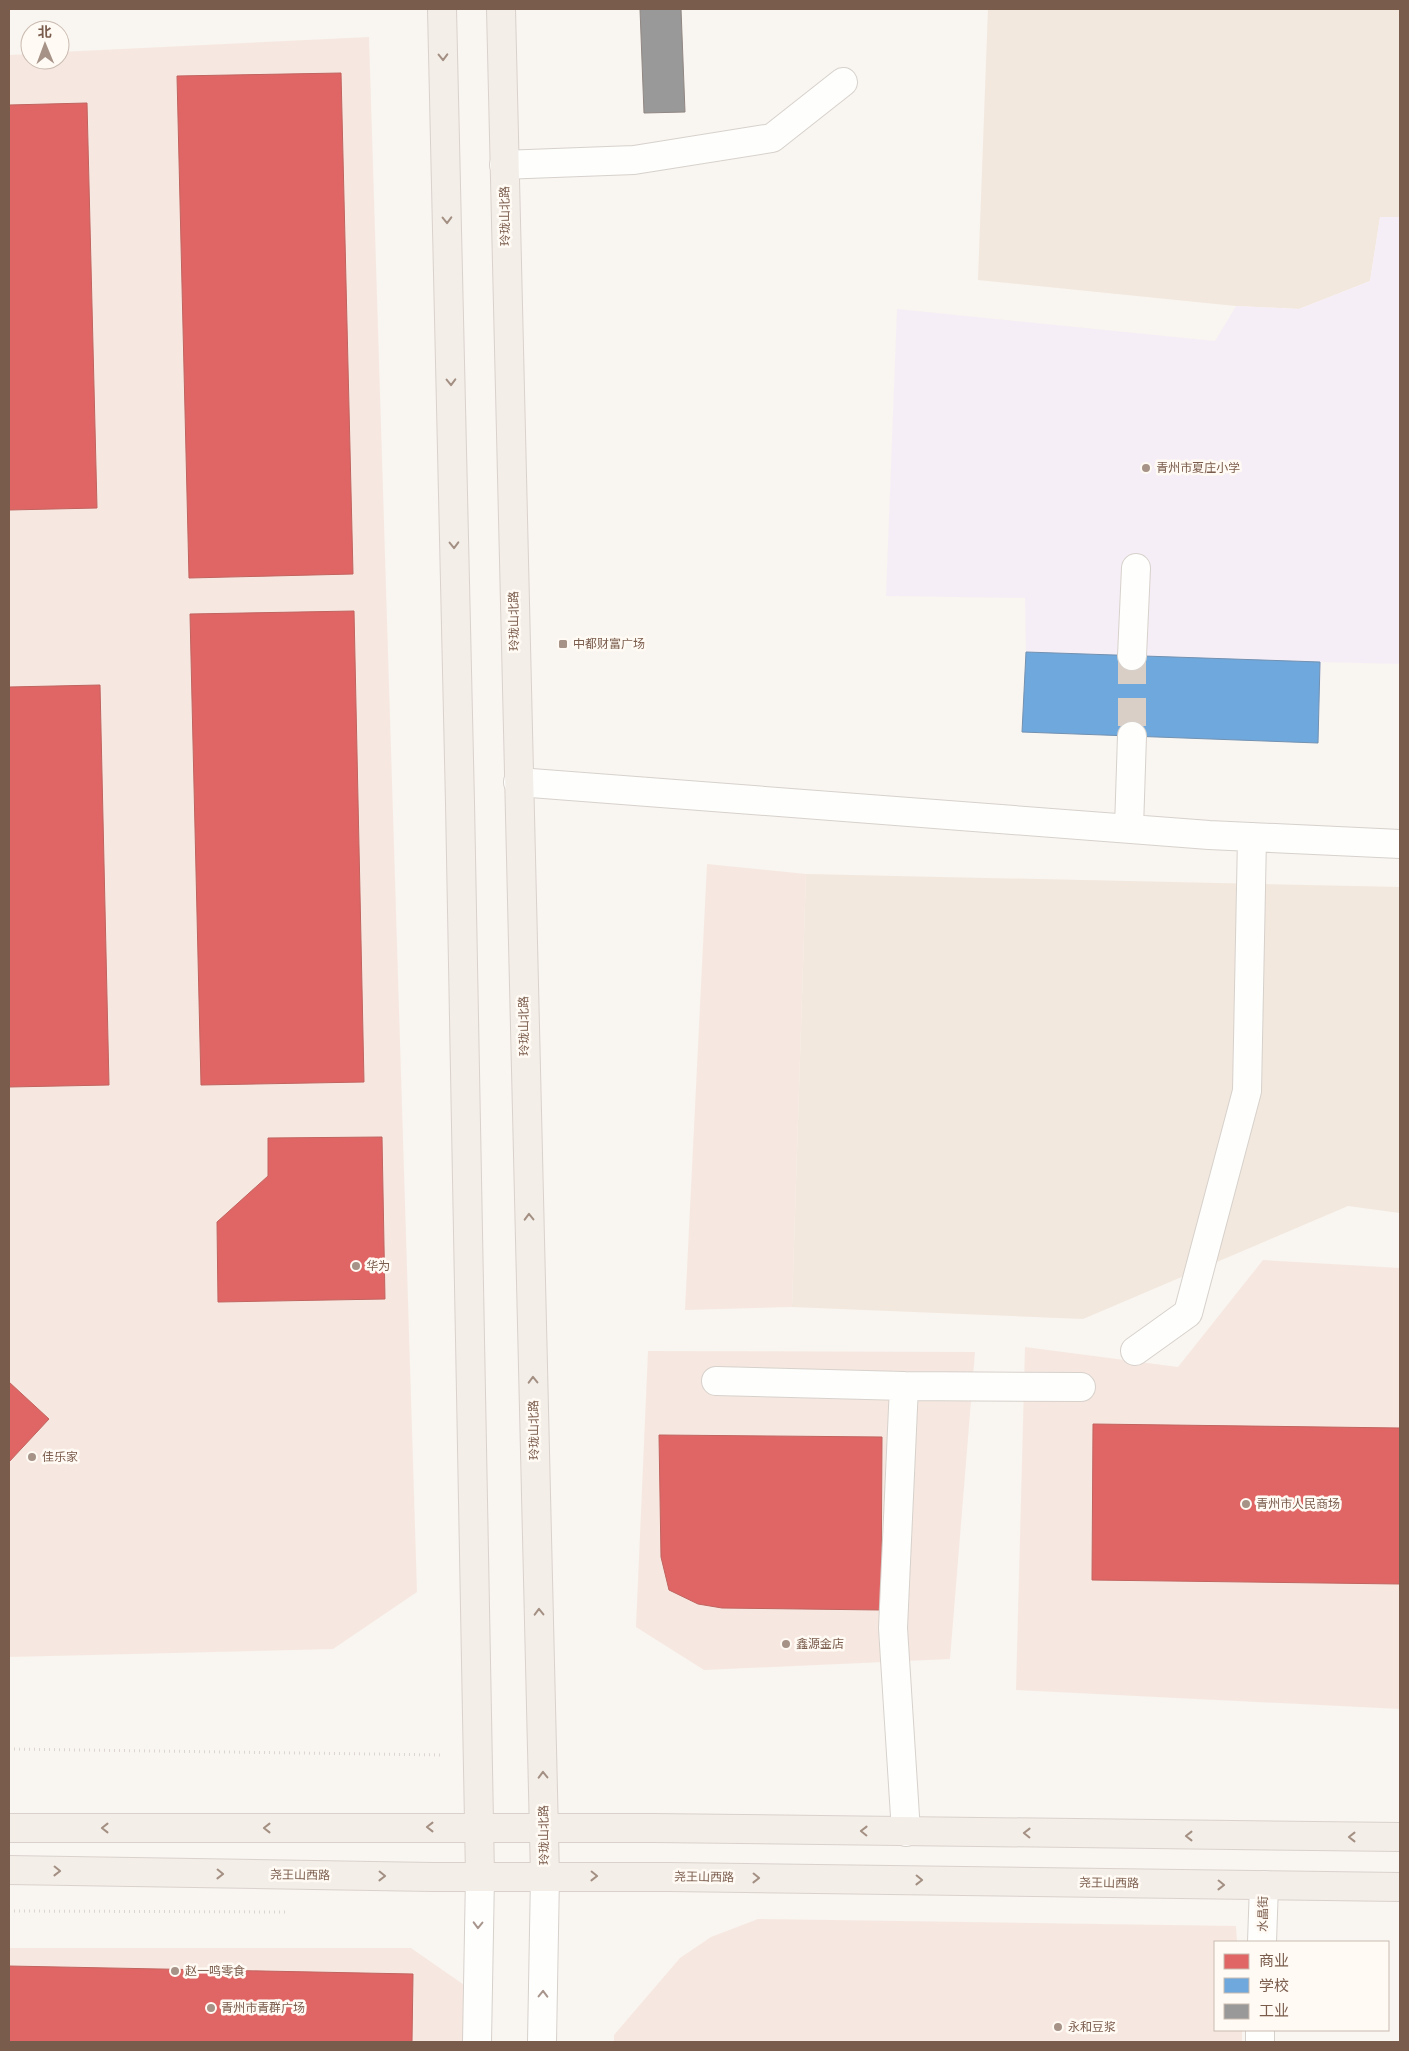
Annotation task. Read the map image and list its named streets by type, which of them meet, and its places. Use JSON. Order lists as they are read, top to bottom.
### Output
{
  "streets": {
    "main road": ["玲珑山北路", "尧王山西路"],
    "street": ["水晶街"]
  },
  "crossings": [
    ["玲珑山北路", "尧王山西路"],
    ["尧王山西路", "水晶街"]
  ],
  "places": {
    "other": [
      "青州市夏庄小学",
      "华为",
      "佳乐家",
      "青州市人民商场",
      "鑫源金店",
      "赵一鸣零食",
      "青州市青群广场",
      "永和豆浆"
    ],
    "transit": ["中都财富广场"]
  },
  "legend": ["商业", "学校", "工业"],
  "north": "top"
}
